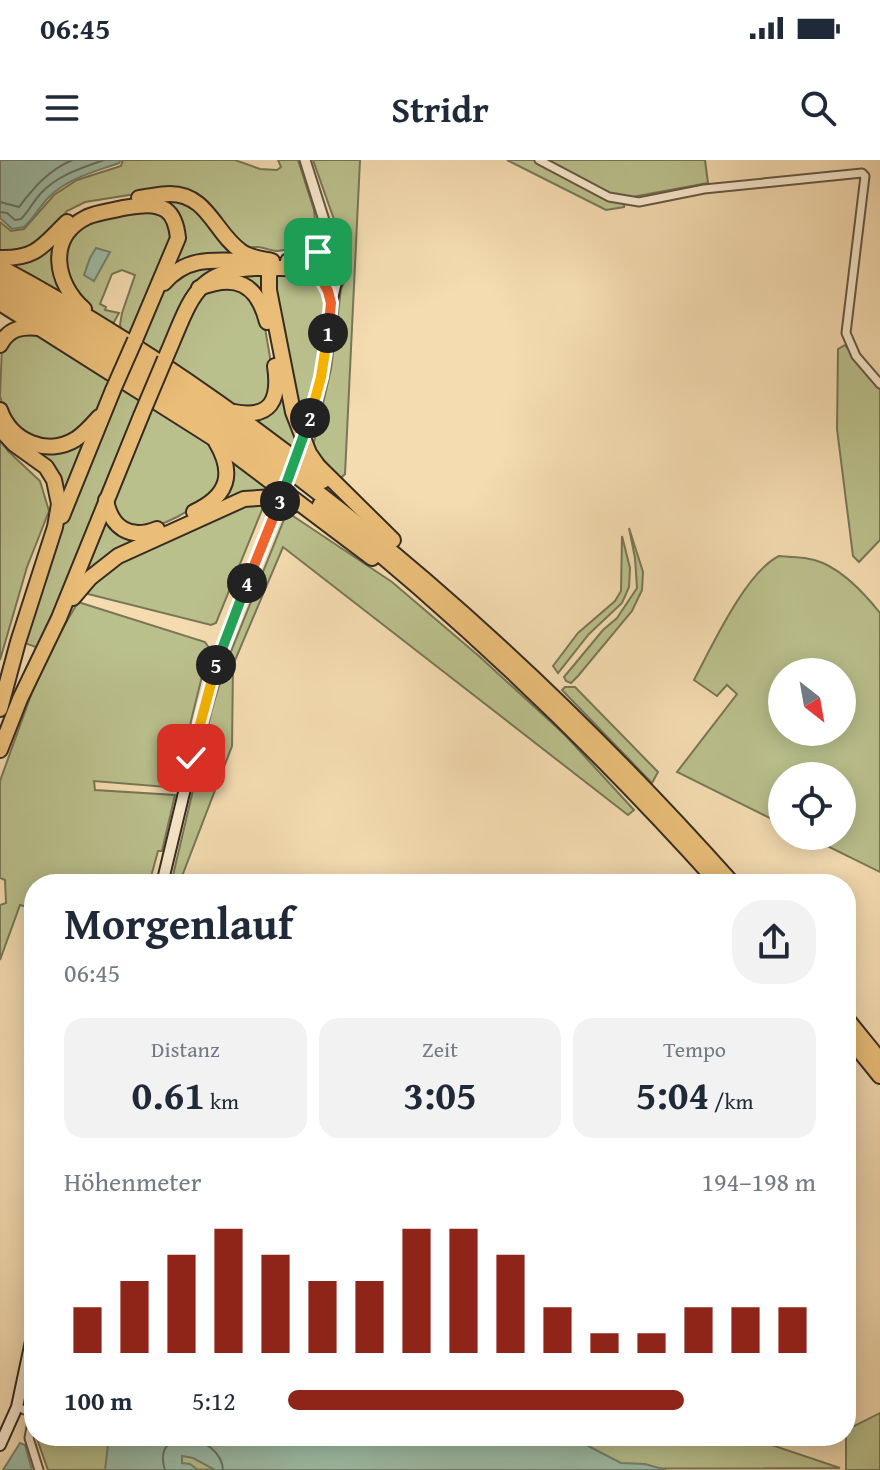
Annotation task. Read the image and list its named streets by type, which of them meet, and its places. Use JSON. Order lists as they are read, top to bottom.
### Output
{
  "north": "bottom right",
  "page": {
    "status": "06:45",
    "header": "Stridr",
    "pins": [
      "1",
      "2",
      "3",
      "4",
      "5"
    ],
    "heading": ["Morgenlauf", "06:45"],
    "stats": [
      ["Distanz", "0.61 km"],
      ["Zeit", "3:05"],
      ["Tempo", "5:04 /km"]
    ],
    "chart": ["Höhenmeter", "194–198 m"],
    "list": [
      {
        "name": "100 m",
        "note": "5:12"
      }
    ]
  }
}
